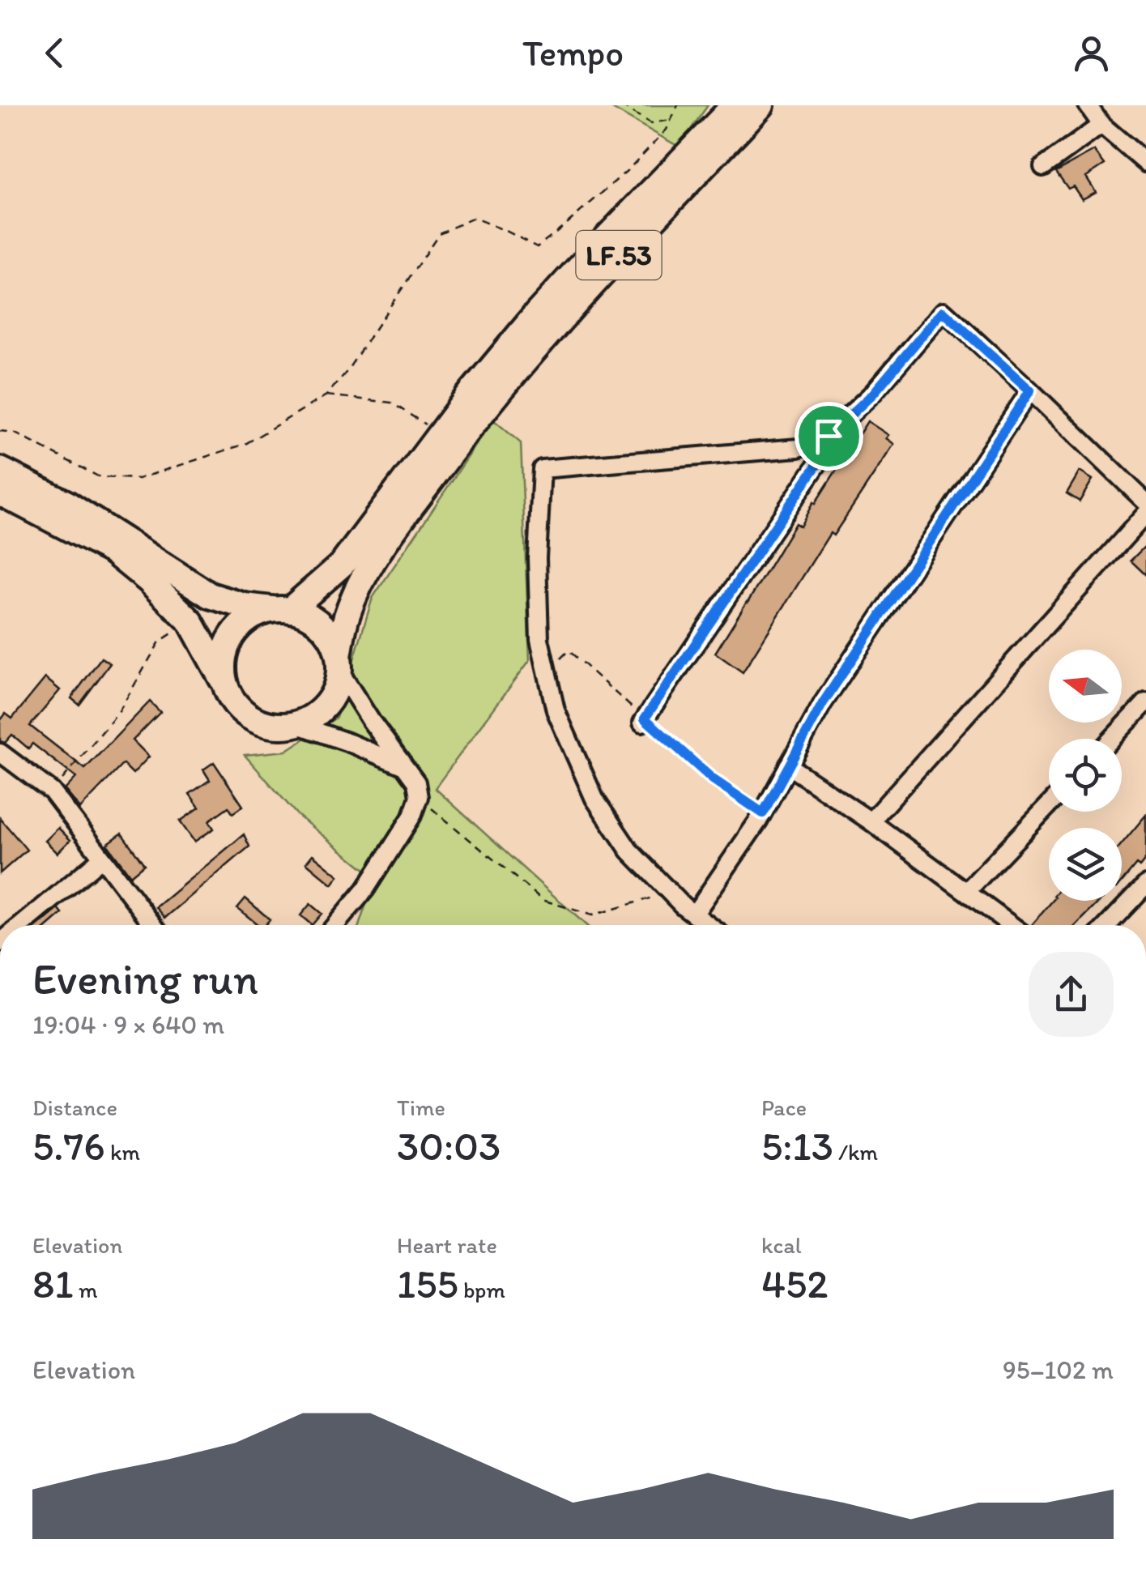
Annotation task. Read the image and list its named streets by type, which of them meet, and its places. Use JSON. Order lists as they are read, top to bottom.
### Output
{
  "streets": {
    "highway": ["LF.53"]
  },
  "north": "left",
  "page": {
    "header": "Tempo",
    "heading": ["Evening run", "19:04 · 9 × 640 m"],
    "stats": [
      ["Distance", "5.76 km"],
      ["Time", "30:03"],
      ["Pace", "5:13 /km"],
      ["Elevation", "81 m"],
      ["Heart rate", "155 bpm"],
      ["kcal", "452"]
    ],
    "chart": ["Elevation", "95–102 m"]
  }
}
